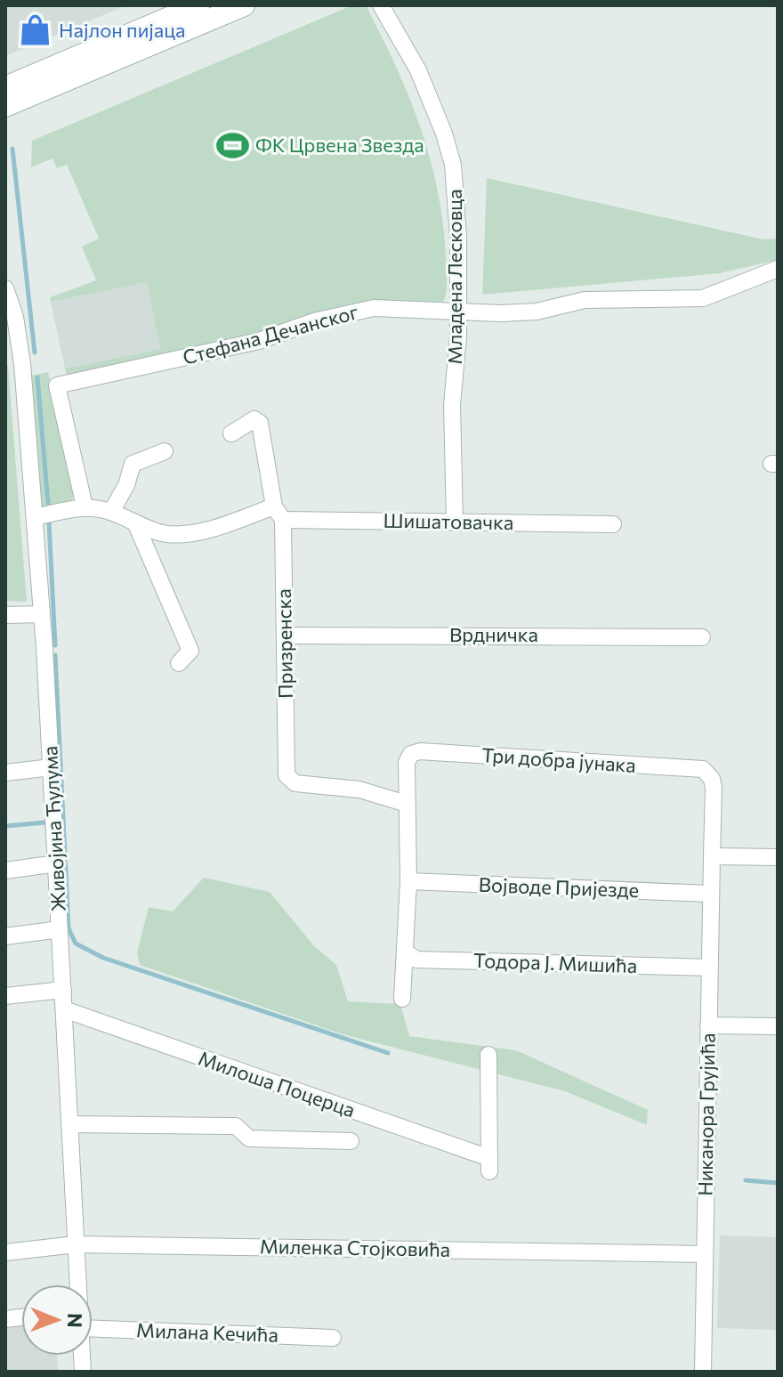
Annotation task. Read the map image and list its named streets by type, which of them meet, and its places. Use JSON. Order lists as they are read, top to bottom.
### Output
{
  "streets": {
    "street": [
      "Младена Лесковца",
      "Стефана Дечанског",
      "Шишатовачка",
      "Врдничка",
      "Призренска",
      "Три добра јунака",
      "Живојина Ћулума",
      "Војводе Пријезде",
      "Тодора Ј. Мишића",
      "Милоша Поцерца",
      "Никанора Грујића",
      "Миленка Стојковића",
      "Милана Кечића"
    ]
  },
  "crossings": [
    ["Младена Лесковца", "Стефана Дечанског"],
    ["Младена Лесковца", "Шишатовачка"],
    ["Стефана Дечанског", "Шишатовачка"],
    ["Шишатовачка", "Призренска"],
    ["Врдничка", "Призренска"],
    ["Призренска", "Три добра јунака"],
    ["Три добра јунака", "Никанора Грујића"],
    ["Живојина Ћулума", "Милоша Поцерца"],
    ["Живојина Ћулума", "Миленка Стојковића"],
    ["Војводе Пријезде", "Никанора Грујића"],
    ["Тодора Ј. Мишића", "Никанора Грујића"],
    ["Никанора Грујића", "Миленка Стојковића"]
  ],
  "places": {
    "shop": ["Најлон пијаца"],
    "sports": ["ФК Црвена Звезда"]
  },
  "north": "right"
}
